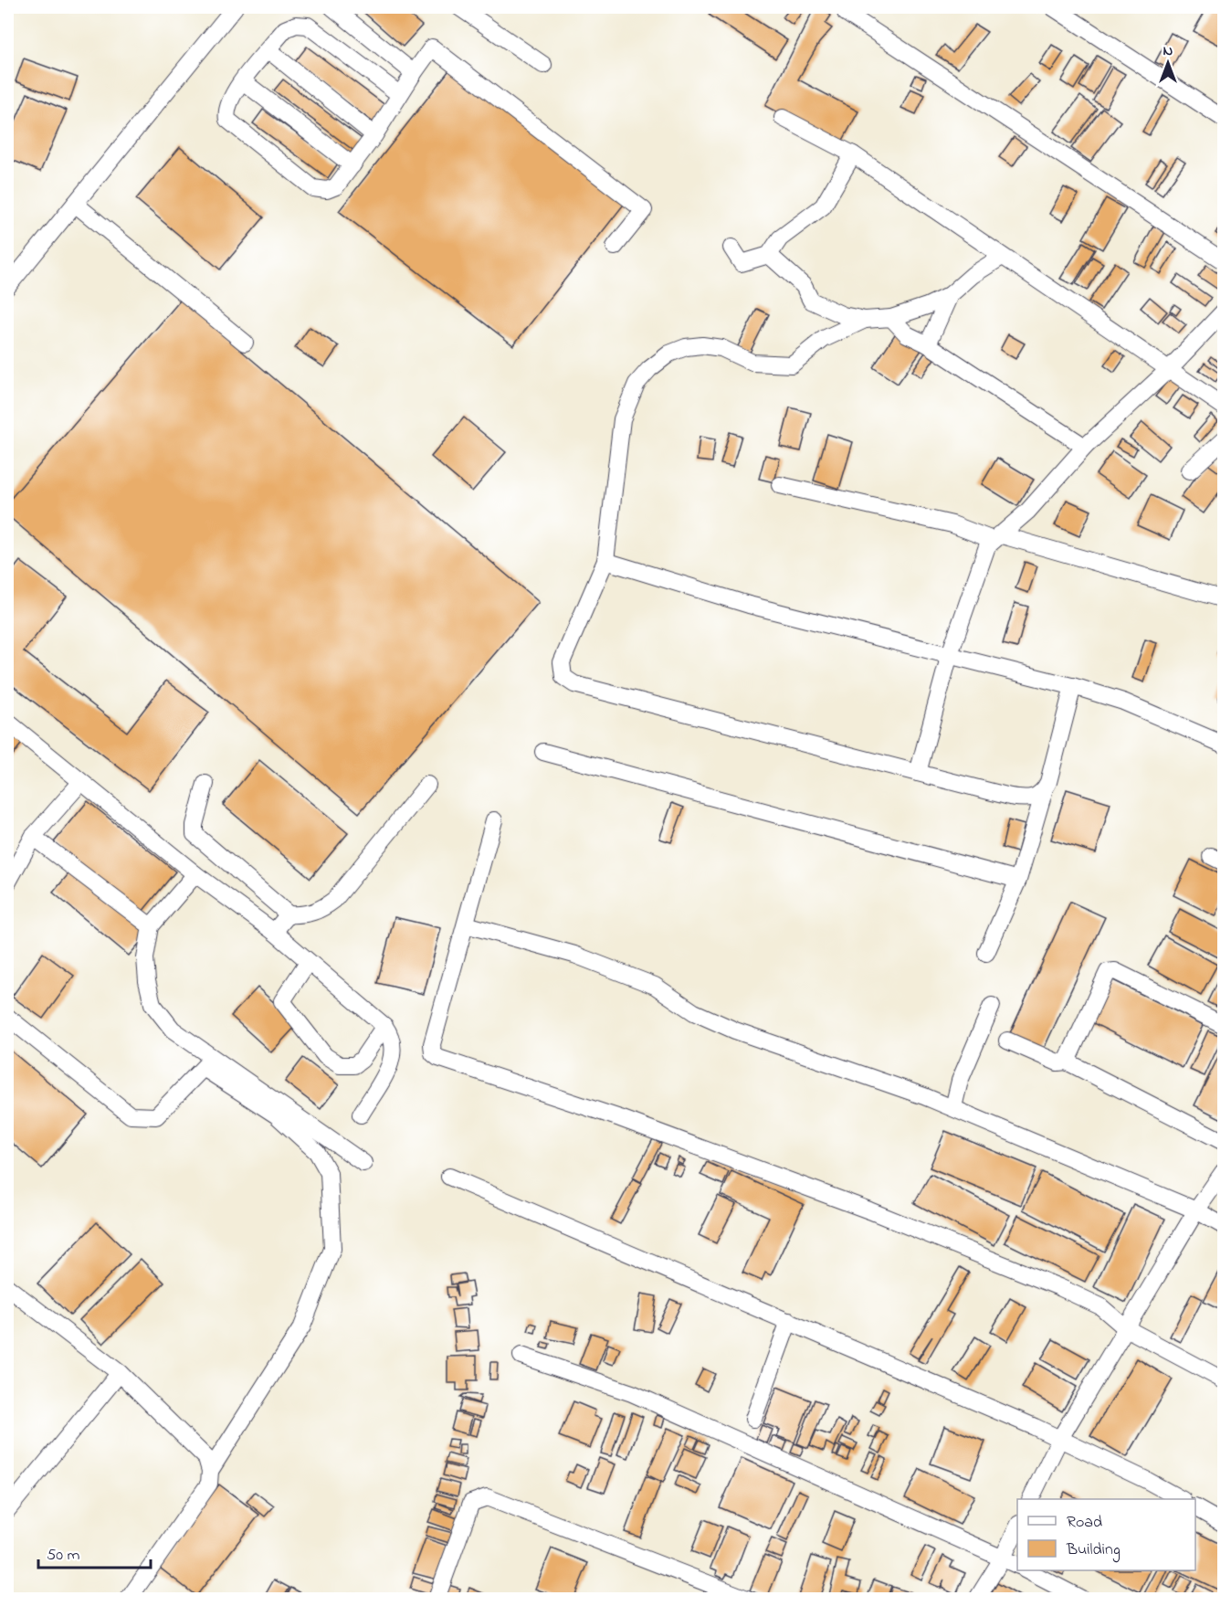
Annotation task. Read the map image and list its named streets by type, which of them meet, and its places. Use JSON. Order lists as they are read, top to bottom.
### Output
{
  "legend": ["Road", "Building"],
  "scale_bar": "50 m",
  "north": "top"
}
